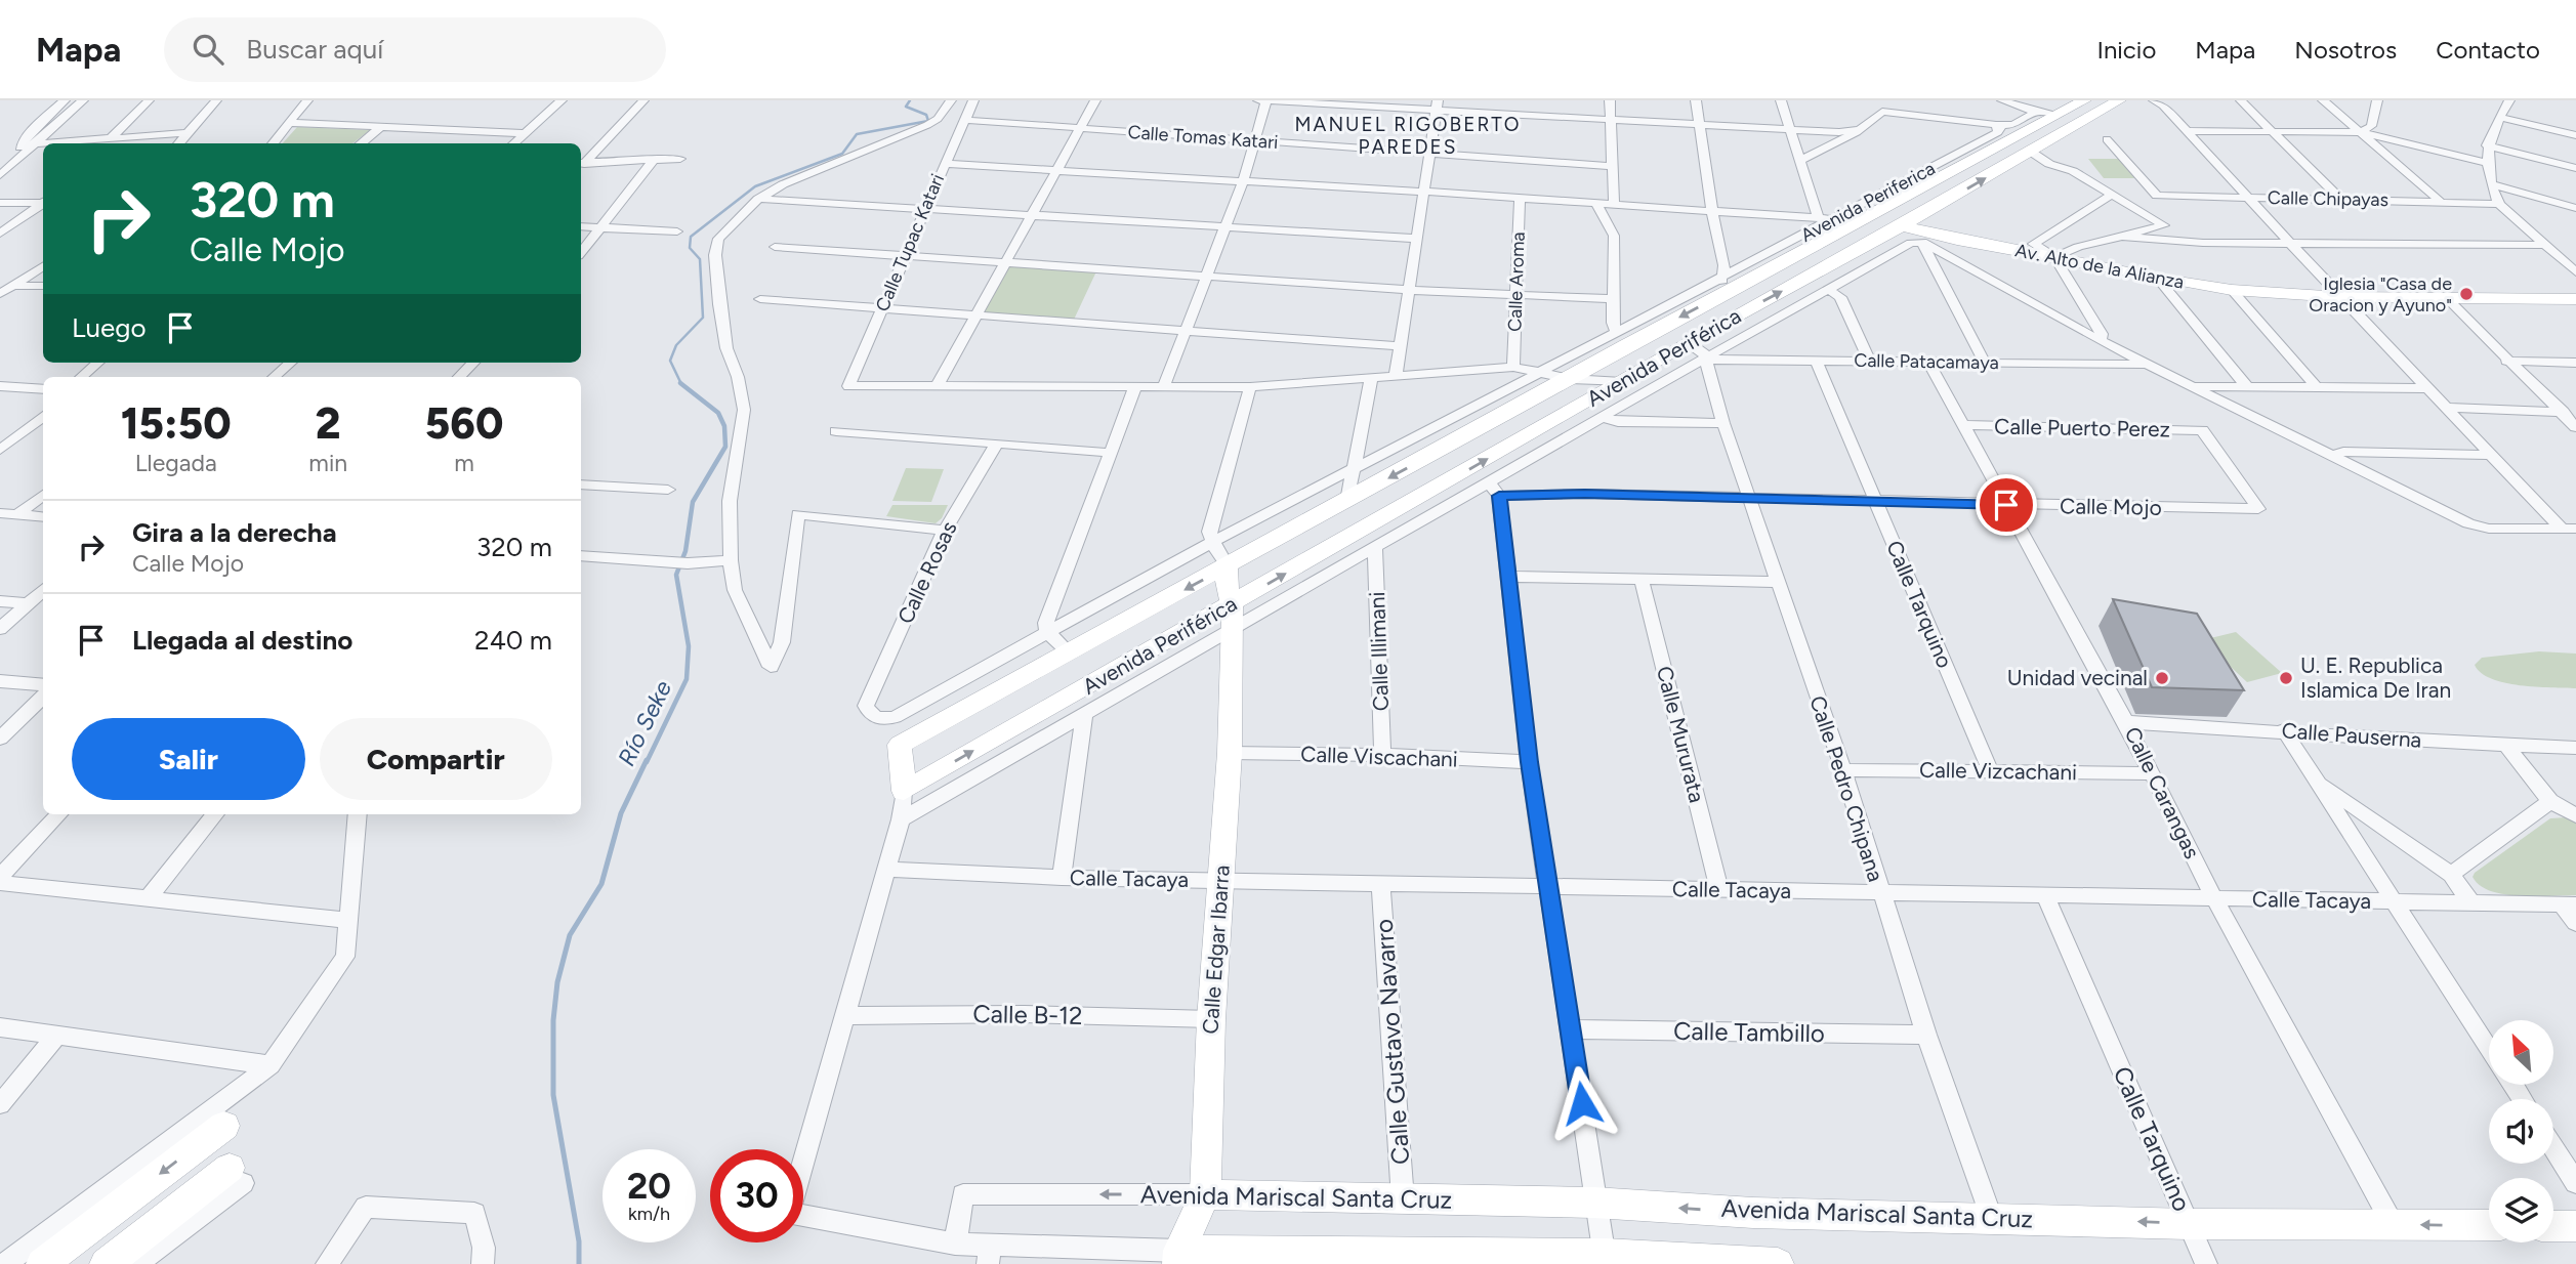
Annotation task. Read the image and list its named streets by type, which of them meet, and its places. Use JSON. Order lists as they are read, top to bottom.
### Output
{
  "streets": {
    "street": [
      "Calle Tomas Katari",
      "Calle Chipayas",
      "Avenida Periferica",
      "Calle Tupac Katari",
      "Av. Alto de la Alianza",
      "Calle Aroma",
      "Avenida Periférica",
      "Calle Patacamaya",
      "Calle Puerto Perez",
      "Calle Mojo",
      "Calle Rosas",
      "Calle Tarquino",
      "Calle Illimani",
      "Calle Mururata",
      "Calle Pauserna",
      "Calle Viscachani",
      "Calle Vizcachani",
      "Calle Pedro Chipana",
      "Calle Carangas",
      "Calle Tacaya",
      "Calle Edgar Ibarra",
      "Calle B-12",
      "Calle Tambillo",
      "Calle Gustavo Navarro",
      "Avenida Mariscal Santa Cruz"
    ]
  },
  "crossings": [
    ["Calle Tomas Katari", "Calle Tupac Katari"],
    ["Avenida Periferica", "Avenida Periférica"],
    ["Avenida Periferica", "Calle Rosas"],
    ["Av. Alto de la Alianza", "Avenida Periférica"],
    ["Avenida Periférica", "Calle Edgar Ibarra"],
    ["Calle Patacamaya", "Calle Tarquino"],
    ["Calle Patacamaya", "Calle Pedro Chipana"],
    ["Calle Patacamaya", "Calle Carangas"],
    ["Calle Puerto Perez", "Calle Mojo"],
    ["Calle Puerto Perez", "Calle Carangas"],
    ["Calle Mojo", "Calle Tarquino"],
    ["Calle Mojo", "Calle Pedro Chipana"],
    ["Calle Mojo", "Calle Carangas"],
    ["Calle Tarquino", "Calle Vizcachani"],
    ["Calle Tarquino", "Calle Tacaya"],
    ["Calle Tarquino", "Avenida Mariscal Santa Cruz"],
    ["Calle Illimani", "Calle Viscachani"],
    ["Calle Mururata", "Calle Tacaya"],
    ["Calle Pauserna", "Calle Carangas"],
    ["Calle Viscachani", "Calle Edgar Ibarra"],
    ["Calle Vizcachani", "Calle Pedro Chipana"],
    ["Calle Vizcachani", "Calle Carangas"],
    ["Calle Pedro Chipana", "Calle Tacaya"],
    ["Calle Pedro Chipana", "Calle Tambillo"],
    ["Calle Pedro Chipana", "Avenida Mariscal Santa Cruz"],
    ["Calle Carangas", "Calle Tacaya"],
    ["Calle Carangas", "Avenida Mariscal Santa Cruz"],
    ["Calle Tacaya", "Calle Edgar Ibarra"],
    ["Calle Tacaya", "Calle Gustavo Navarro"],
    ["Calle Edgar Ibarra", "Calle B-12"],
    ["Calle Edgar Ibarra", "Avenida Mariscal Santa Cruz"],
    ["Calle Gustavo Navarro", "Avenida Mariscal Santa Cruz"]
  ],
  "districts": ["MANUEL RIGOBERTO PAREDES"],
  "water": ["Río Seke"],
  "places": ["Iglesia \"Casa de Oracion y Ayuno\"", "Unidad vecinal", "U. E. Republica Islamica De Iran"],
  "north": "top left",
  "page": {
    "header": "Mapa",
    "search": "Buscar aquí",
    "nav": [
      "Inicio",
      "Mapa",
      "Nosotros",
      "Contacto"
    ],
    "turn": ["320 m", "Calle Mojo"],
    "then": "Luego",
    "eta": [
      "15:50",
      "Llegada",
      "2",
      "min",
      "560",
      "m"
    ],
    "list": [
      {
        "name": "Gira a la derecha",
        "note": "Calle Mojo",
        "value": "320 m"
      },
      {
        "name": "Llegada al destino",
        "value": "240 m"
      }
    ],
    "buttons": ["Salir", "Compartir"],
    "speed": "20 km/h",
    "limit": "30"
  }
}
